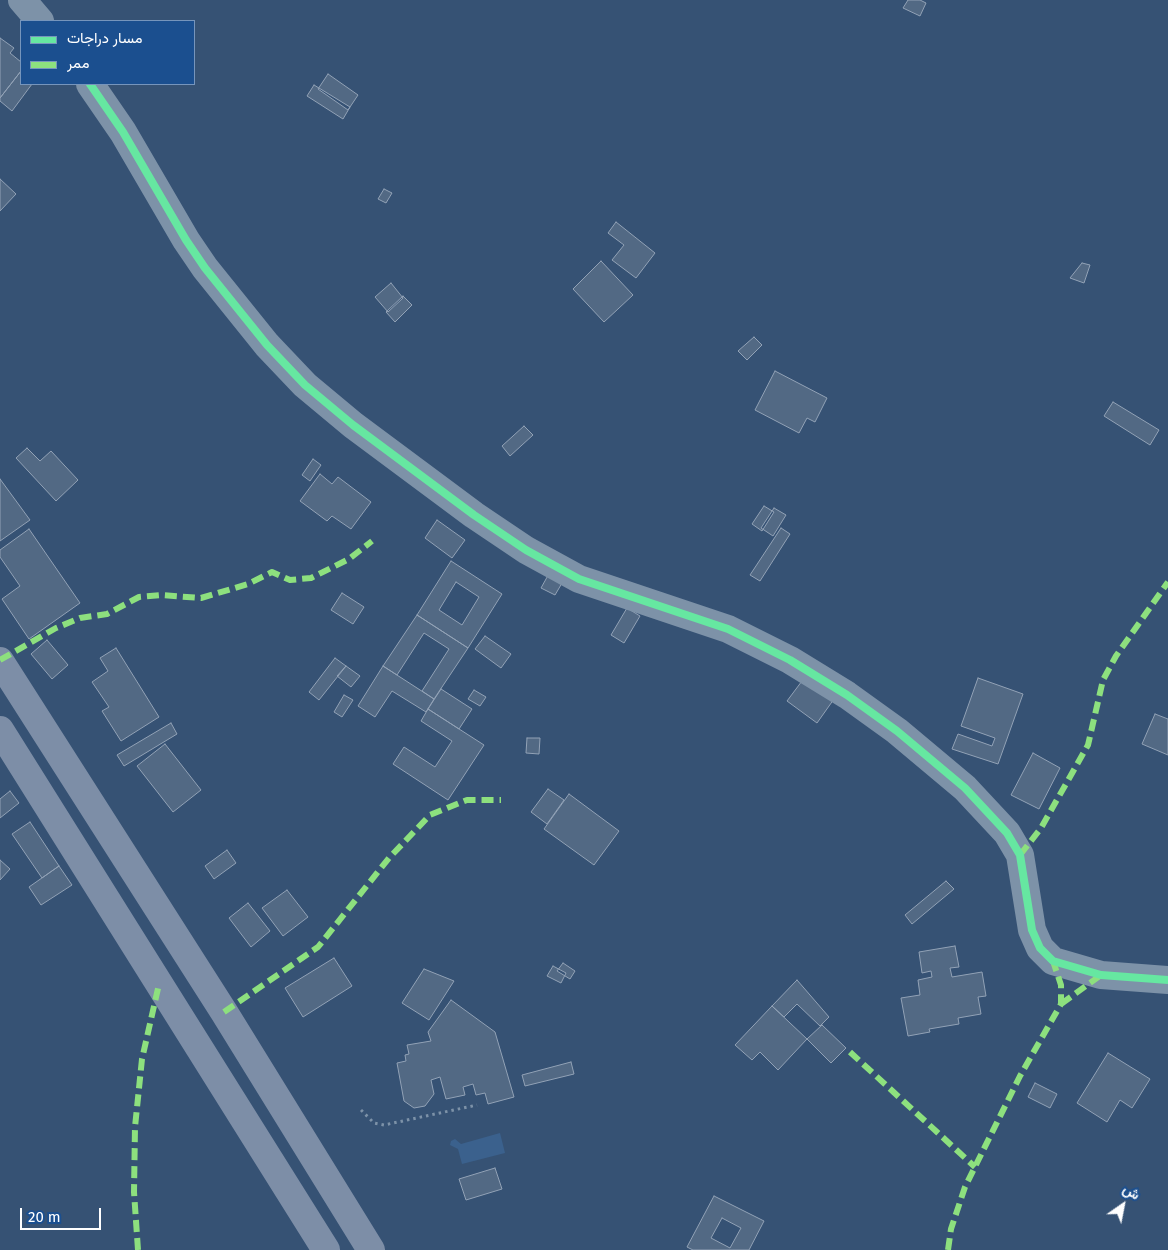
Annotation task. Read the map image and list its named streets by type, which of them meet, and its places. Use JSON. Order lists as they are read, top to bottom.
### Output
{
  "legend": ["مسار دراجات", "ممر"],
  "scale_bar": "20 m",
  "north": "top right"
}
